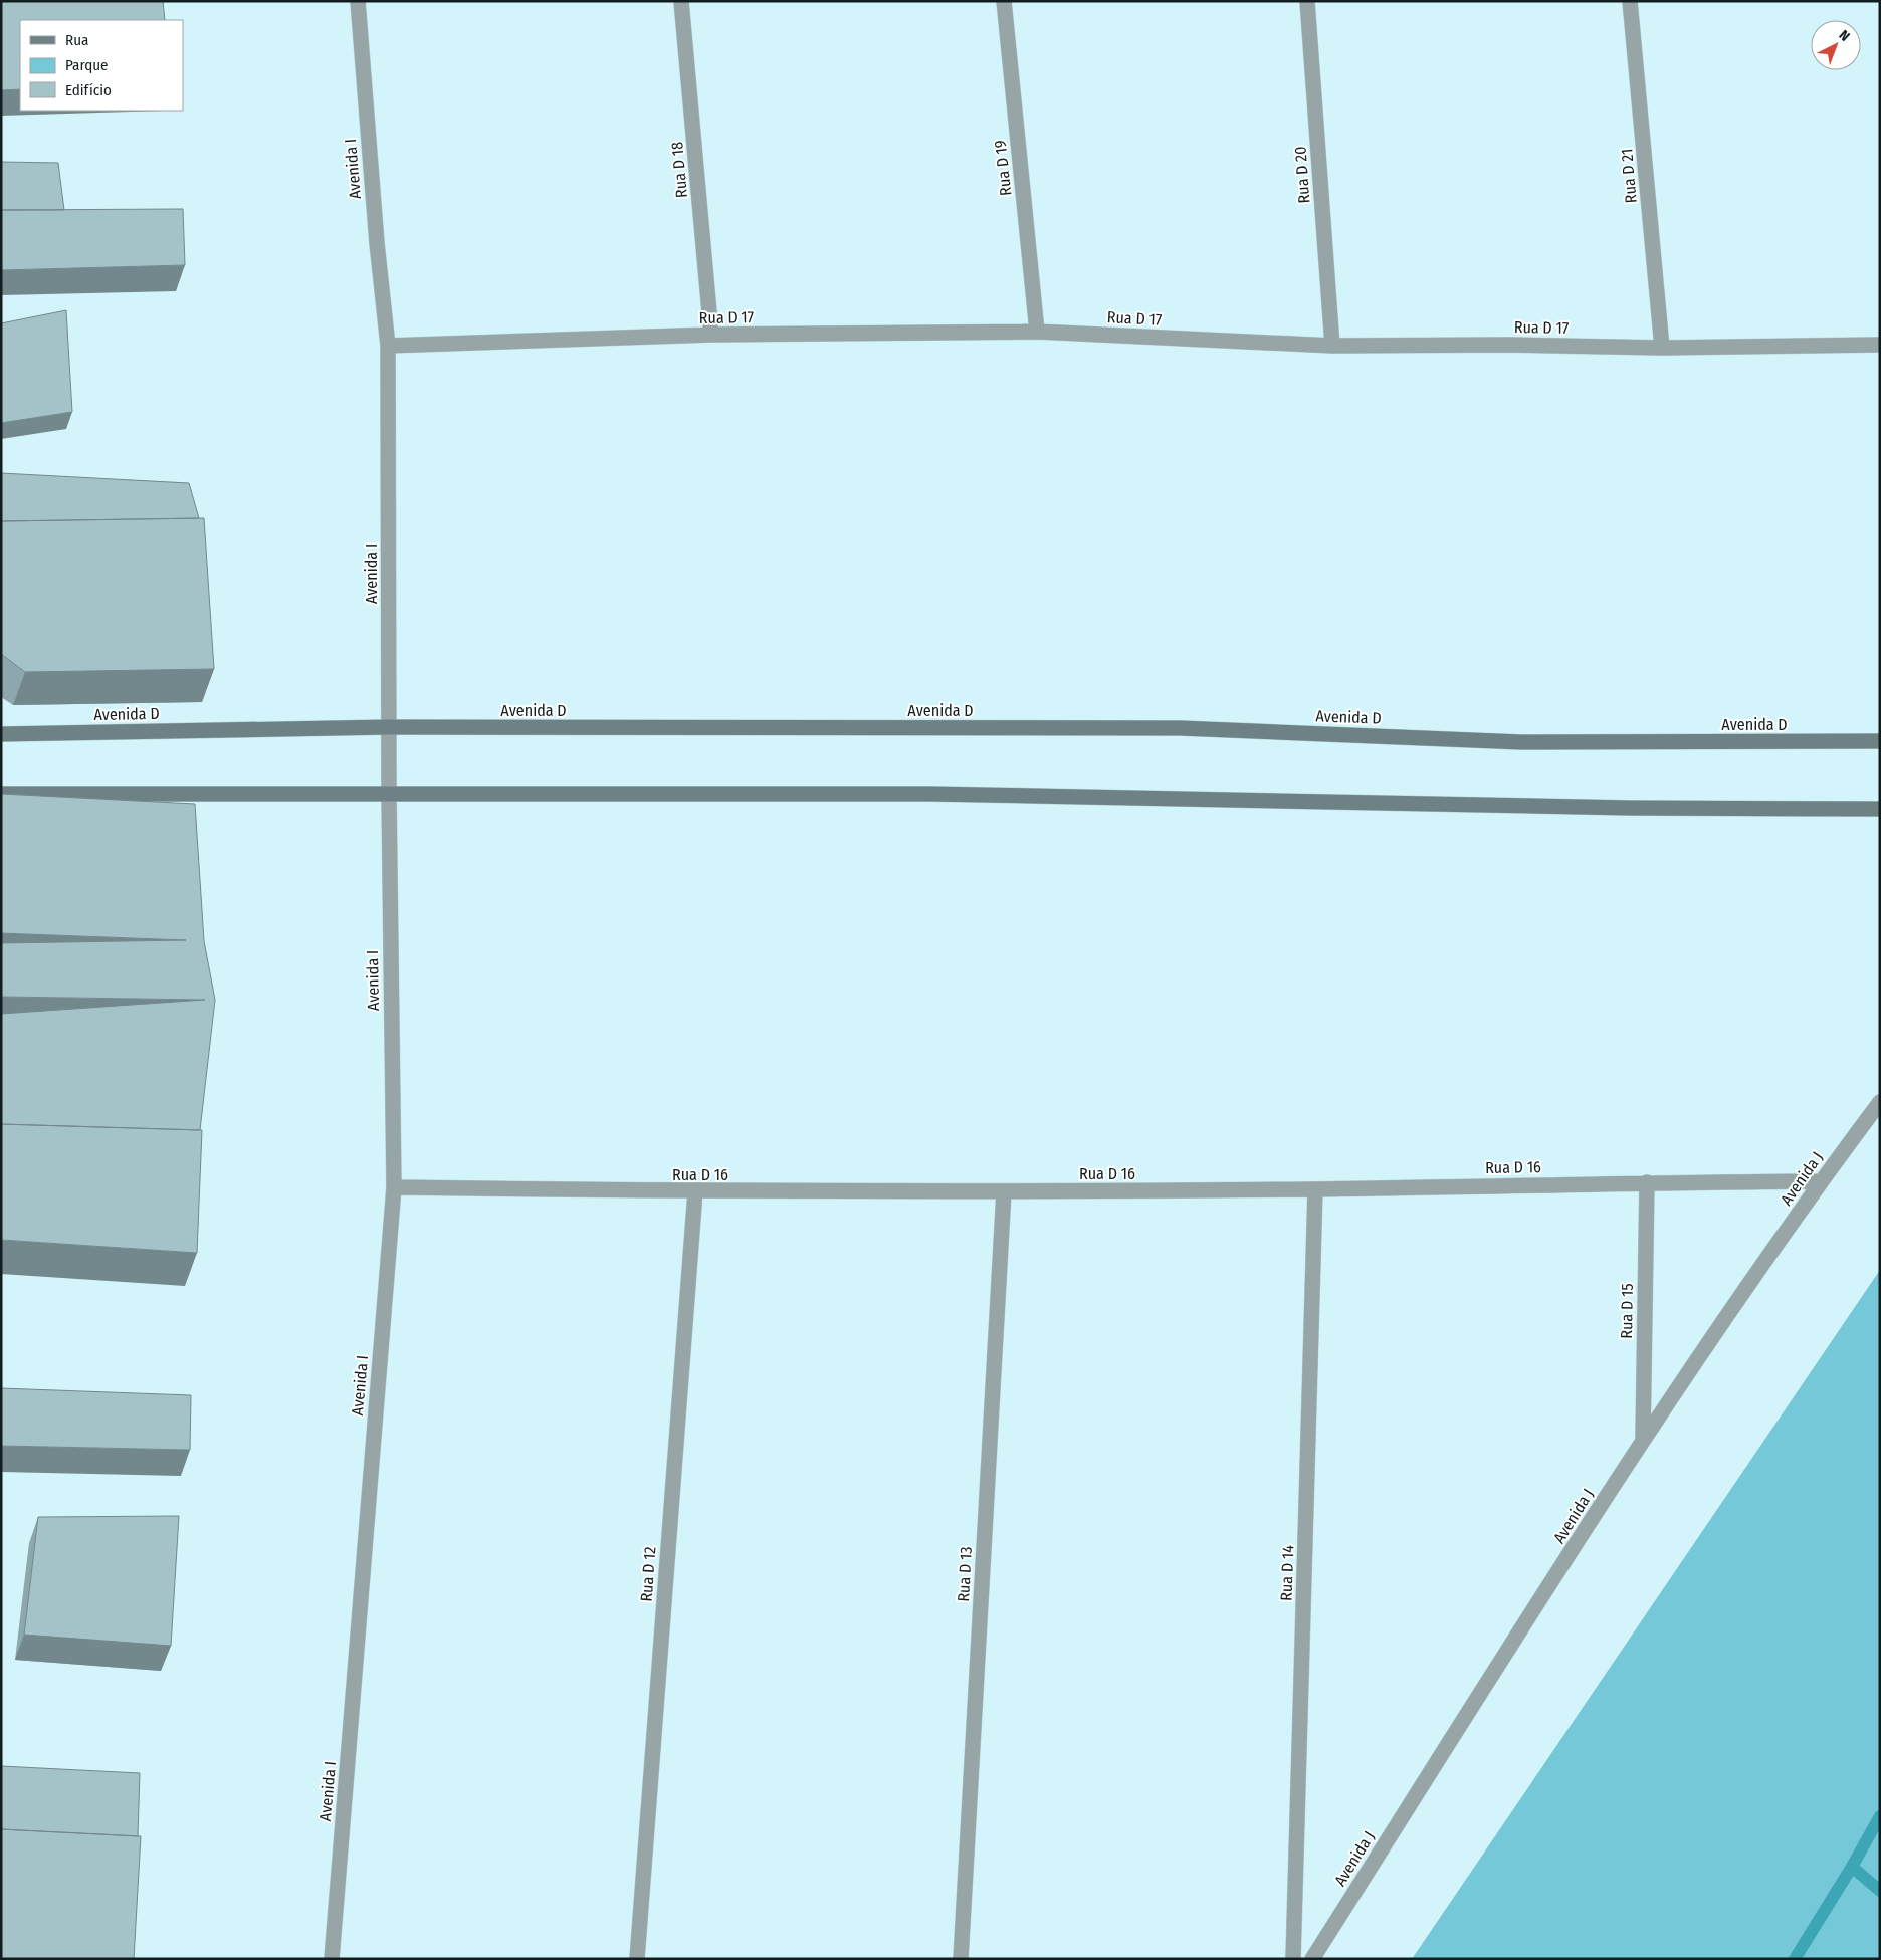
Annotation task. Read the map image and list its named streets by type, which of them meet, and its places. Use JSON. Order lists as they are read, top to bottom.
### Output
{
  "streets": {
    "main road": ["Avenida D"],
    "street": [
      "Rua D 19",
      "Avenida I",
      "Rua D 18",
      "Rua D 20",
      "Rua D 21",
      "Rua D 17",
      "Rua D 16",
      "Avenida J",
      "Rua D 15",
      "Rua D 14",
      "Rua D 12",
      "Rua D 13"
    ]
  },
  "crossings": [
    ["Rua D 19", "Rua D 17"],
    ["Avenida I", "Rua D 17"],
    ["Avenida I", "Avenida D"],
    ["Avenida I", "Rua D 16"],
    ["Rua D 18", "Rua D 17"],
    ["Rua D 20", "Rua D 17"],
    ["Rua D 21", "Rua D 17"],
    ["Rua D 16", "Avenida J"],
    ["Rua D 16", "Rua D 15"],
    ["Rua D 16", "Rua D 14"],
    ["Rua D 16", "Rua D 12"],
    ["Rua D 16", "Rua D 13"],
    ["Avenida J", "Rua D 15"]
  ],
  "legend": ["Rua", "Parque", "Edifício"],
  "north": "top right"
}
